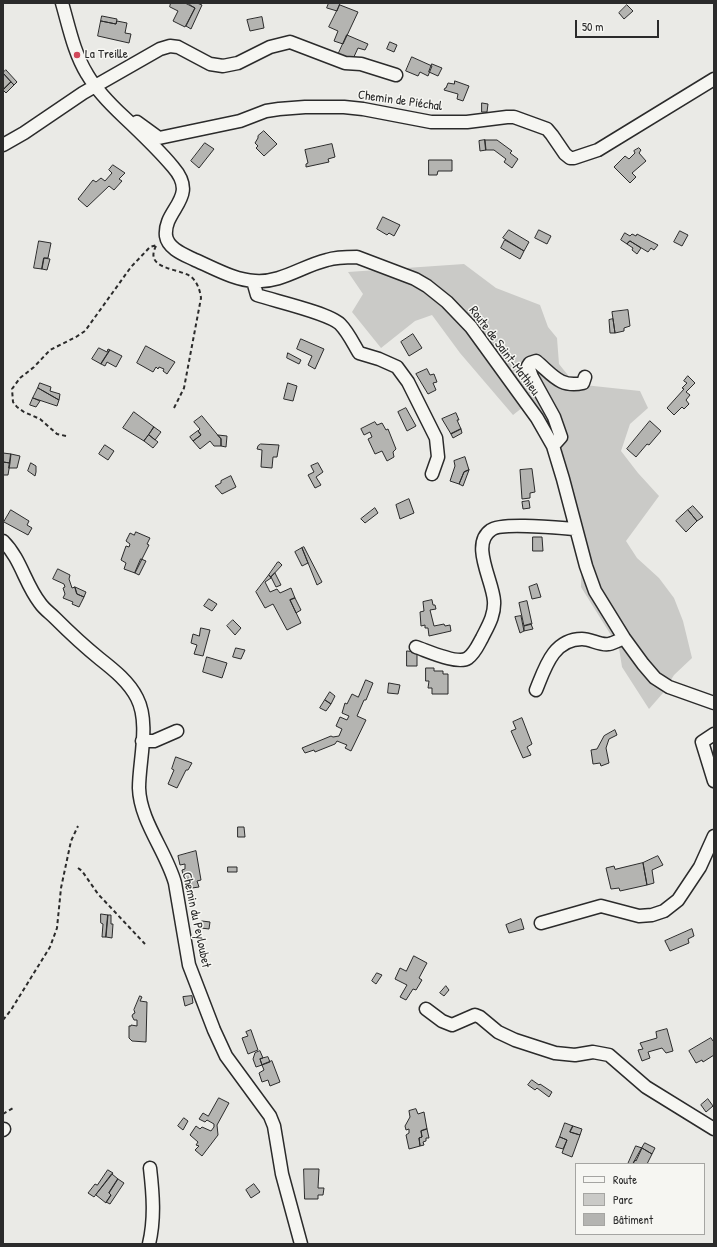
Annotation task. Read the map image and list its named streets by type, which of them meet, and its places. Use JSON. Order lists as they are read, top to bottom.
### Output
{
  "streets": {
    "street": ["Chemin de Piéchal", "Route de Saint-Mathieu", "Chemin du Peyloubet"]
  },
  "places": ["La Treille"],
  "legend": ["Route", "Parc", "Bâtiment"],
  "scale_bar": "50 m"
}
